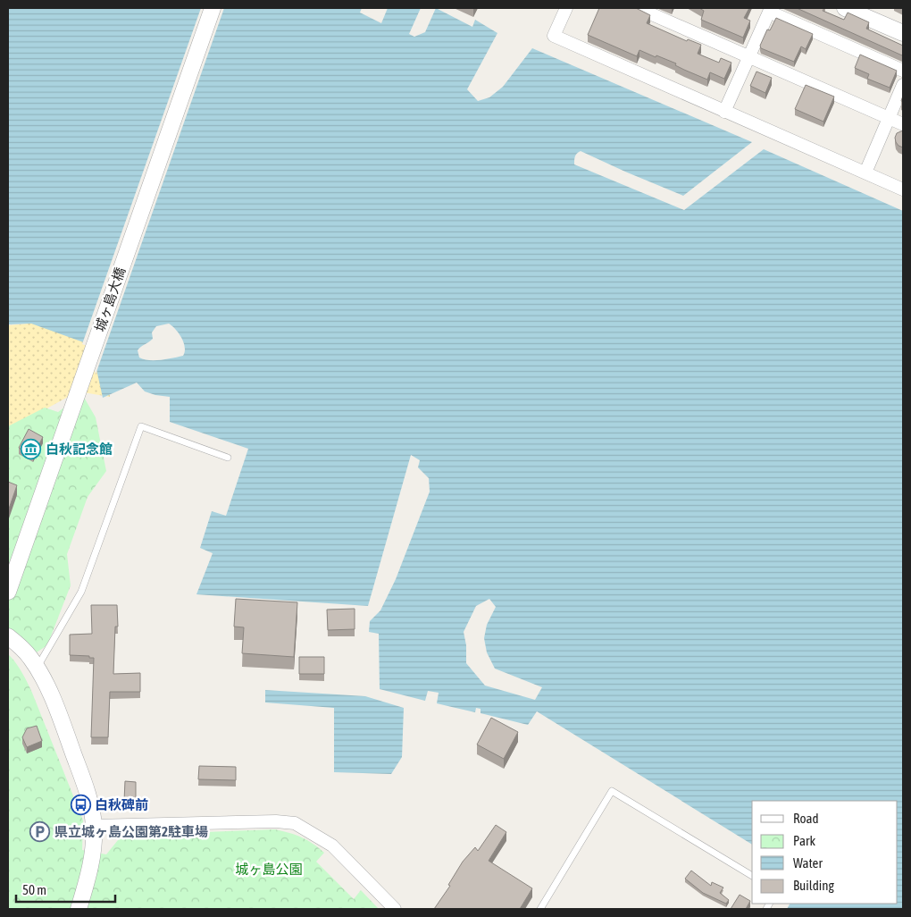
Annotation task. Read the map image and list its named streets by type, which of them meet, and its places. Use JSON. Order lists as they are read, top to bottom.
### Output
{
  "streets": {
    "street": ["城ヶ島大橋"]
  },
  "parks": ["城ヶ島公園"],
  "places": {
    "museum": ["白秋記念館"],
    "bus stop": ["白秋碑前"],
    "parking": ["県立城ヶ島公園第2駐車場"]
  },
  "legend": [
    "Road",
    "Park",
    "Water",
    "Building"
  ],
  "scale_bar": "50 m"
}
